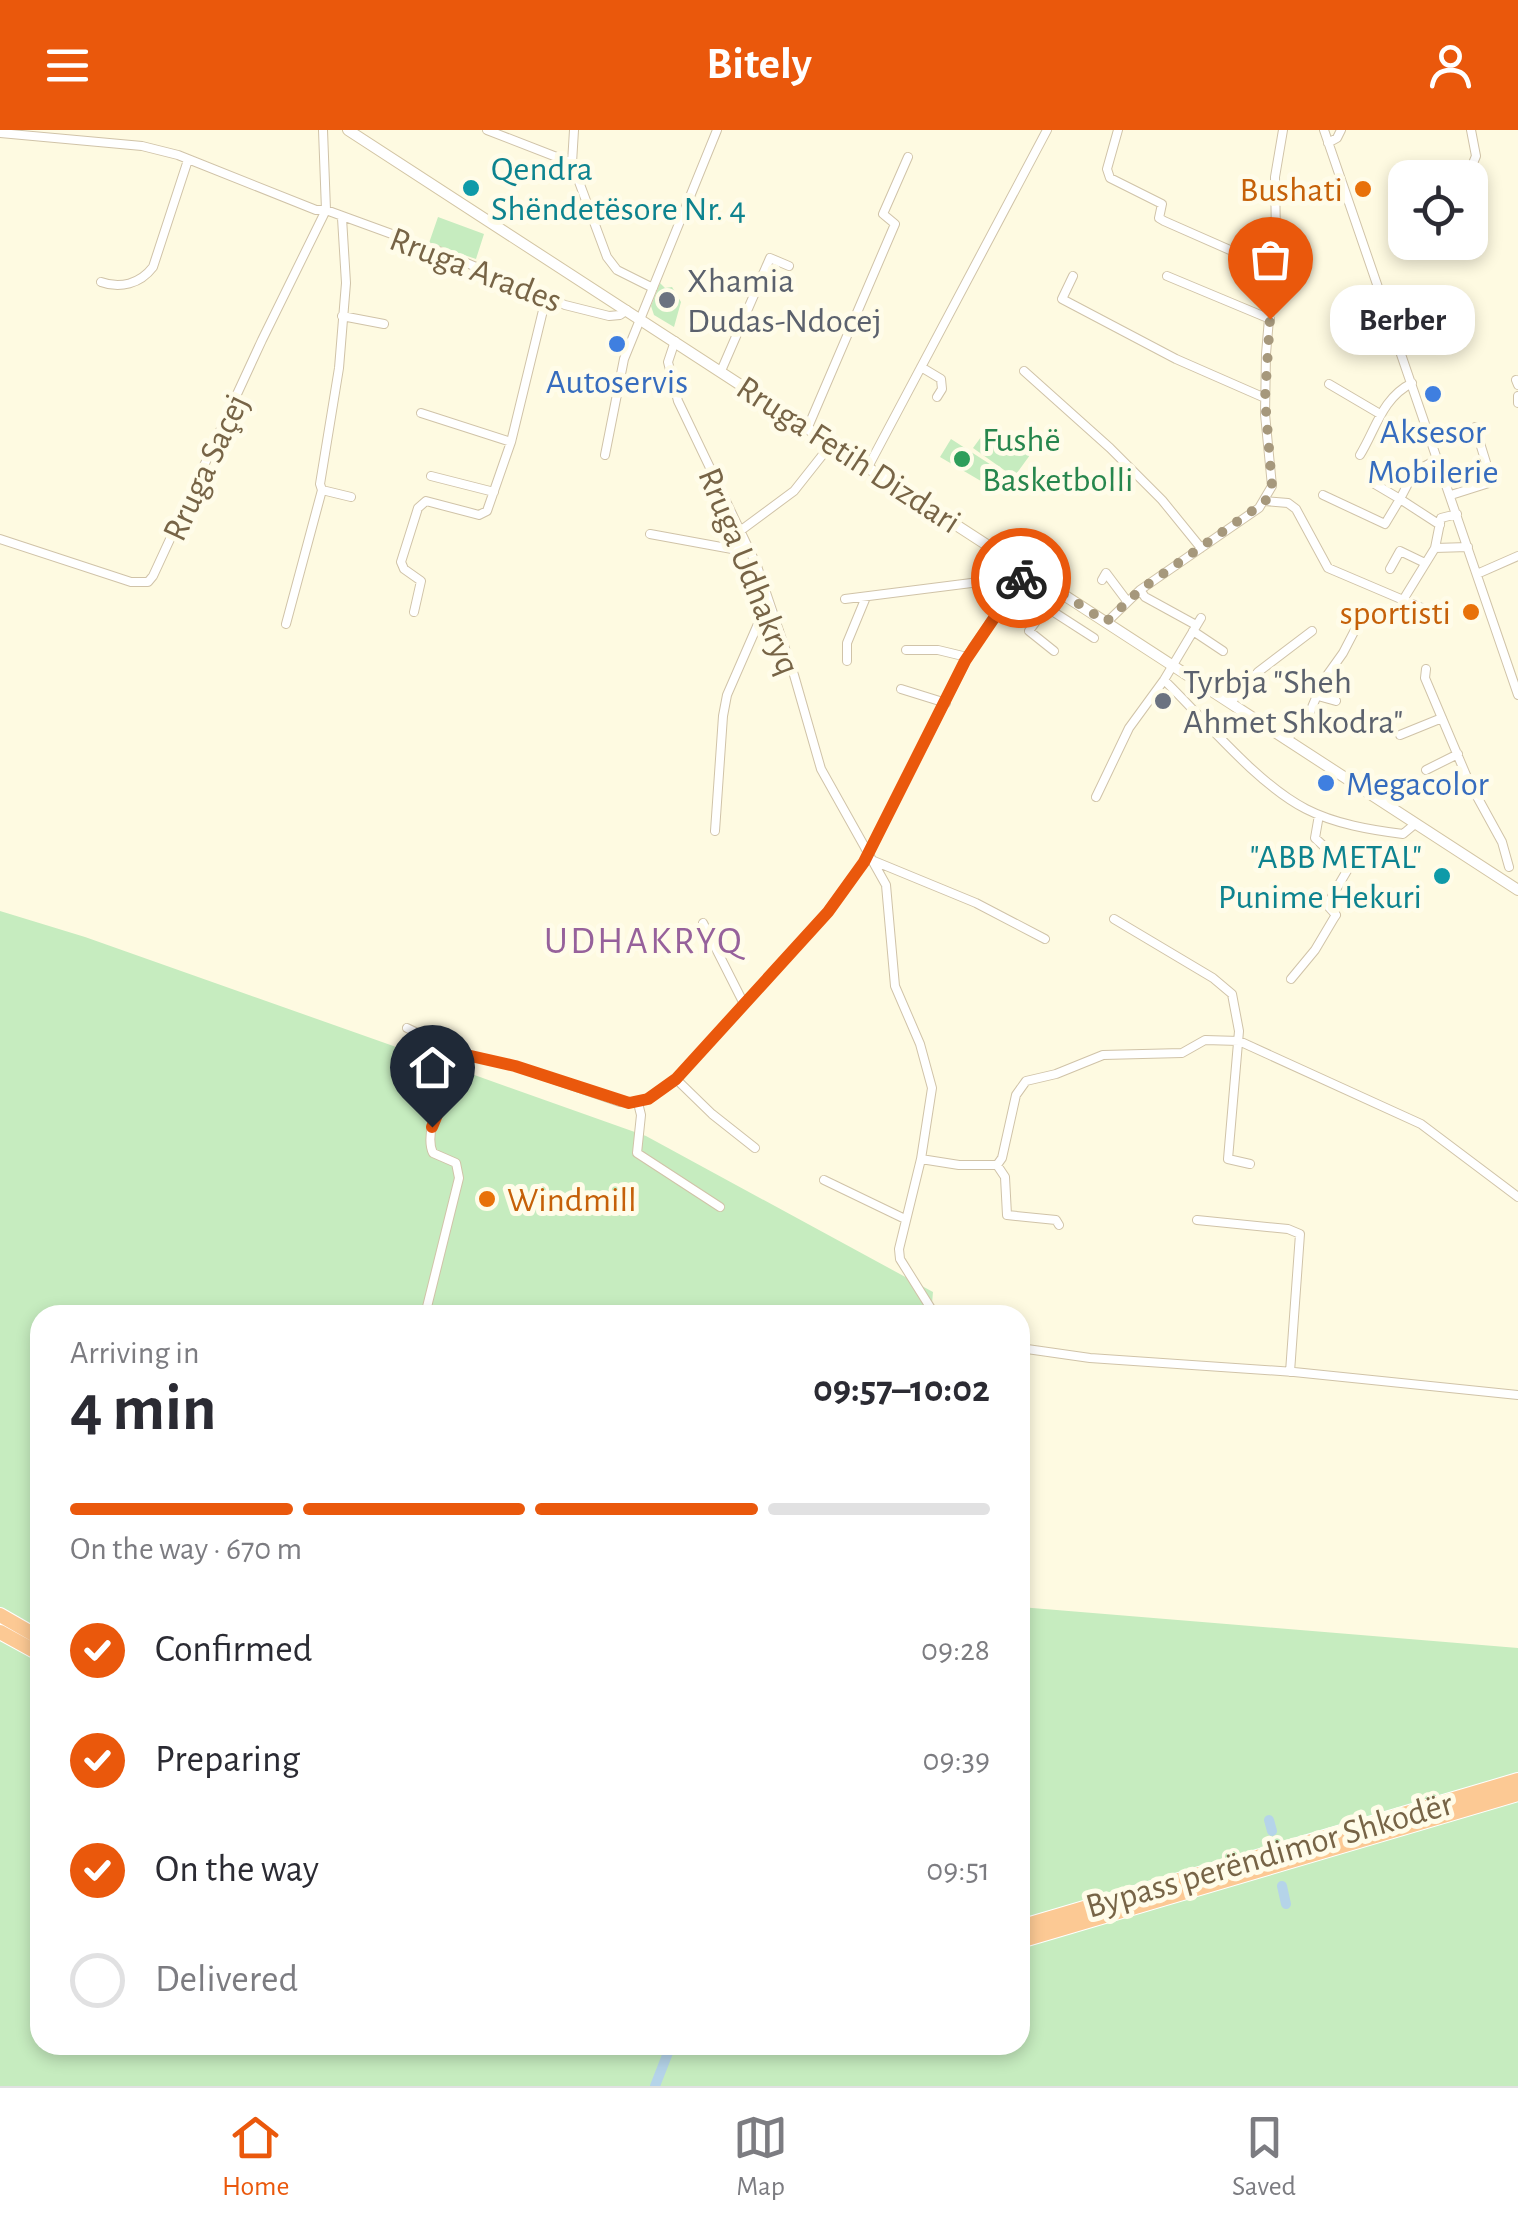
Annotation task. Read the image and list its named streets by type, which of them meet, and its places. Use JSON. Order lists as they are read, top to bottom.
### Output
{
  "streets": {
    "highway": ["Bypass perëndimor Shkodër"],
    "main road": ["Rruga Fetih Dizdari"],
    "street": ["Rruga Arades", "Rruga Saçej", "Rruga Udhakryq"]
  },
  "crossings": [
    ["Rruga Arades", "Rruga Fetih Dizdari"],
    ["Rruga Arades", "Rruga Saçej"],
    ["Rruga Fetih Dizdari", "Rruga Udhakryq"]
  ],
  "districts": ["UDHAKRYQ"],
  "places": [
    "Qendra Shëndetësore Nr. 4",
    "Bushati",
    "Xhamia Dudas-Ndocej",
    "Berber",
    "Autoservis",
    "Aksesor Mobilerie",
    "Fushë Basketbolli",
    "sportisti",
    "Tyrbja \"Sheh Ahmet Shkodra\"",
    "Megacolor",
    "\"ABB METAL\" Punime Hekuri",
    "Windmill"
  ],
  "page": {
    "header": "Bitely",
    "bubble": "Berber",
    "heading": ["4 min", "Arriving in", "09:57–10:02"],
    "bar": "On the way · 670 m",
    "list": [
      ["Confirmed", "09:28"],
      ["Preparing", "09:39"],
      ["On the way", "09:51"],
      "Delivered"
    ],
    "tabs": ["Home", "Map", "Saved"]
  }
}
